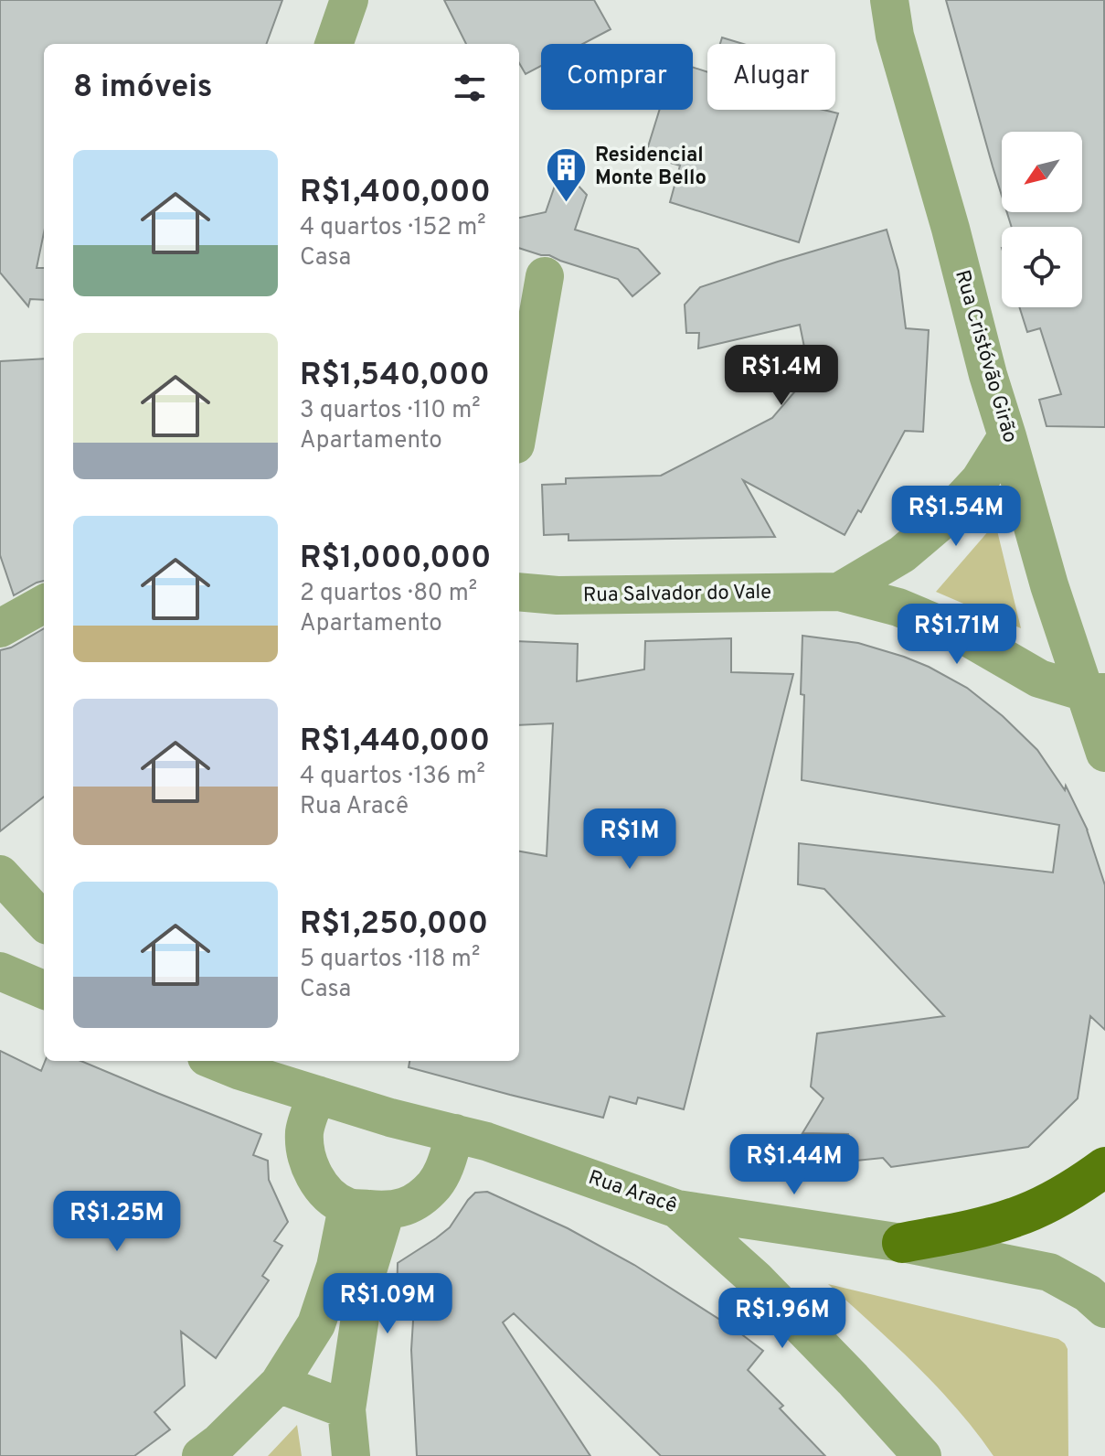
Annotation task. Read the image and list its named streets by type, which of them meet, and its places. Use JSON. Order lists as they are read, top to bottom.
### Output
{
  "streets": {
    "street": ["Rua Cristóvão Girão", "Rua Salvador do Vale", "Rua Aracê"]
  },
  "crossings": [
    ["Rua Cristóvão Girão", "Rua Salvador do Vale"]
  ],
  "places": {
    "building": ["Residencial Monte Bello"]
  },
  "north": "bottom left",
  "page": {
    "chip": ["Comprar", "Alugar"],
    "heading": "8 imóveis",
    "list": [
      {
        "name": "R$1,400,000",
        "note": "4 quartos · 152 m² · Casa"
      },
      {
        "name": "R$1,540,000",
        "note": "3 quartos · 110 m² · Apartamento"
      },
      {
        "name": "R$1,000,000",
        "note": "2 quartos · 80 m² · Apartamento"
      },
      {
        "name": "R$1,440,000",
        "note": "4 quartos · 136 m² · Rua Aracê"
      },
      {
        "name": "R$1,250,000",
        "note": "5 quartos · 118 m² · Casa"
      }
    ],
    "price": [
      "R$1.4M",
      "R$1.54M",
      "R$1.71M",
      "R$1M",
      "R$1.44M",
      "R$1.25M",
      "R$1.09M",
      "R$1.96M"
    ]
  }
}
